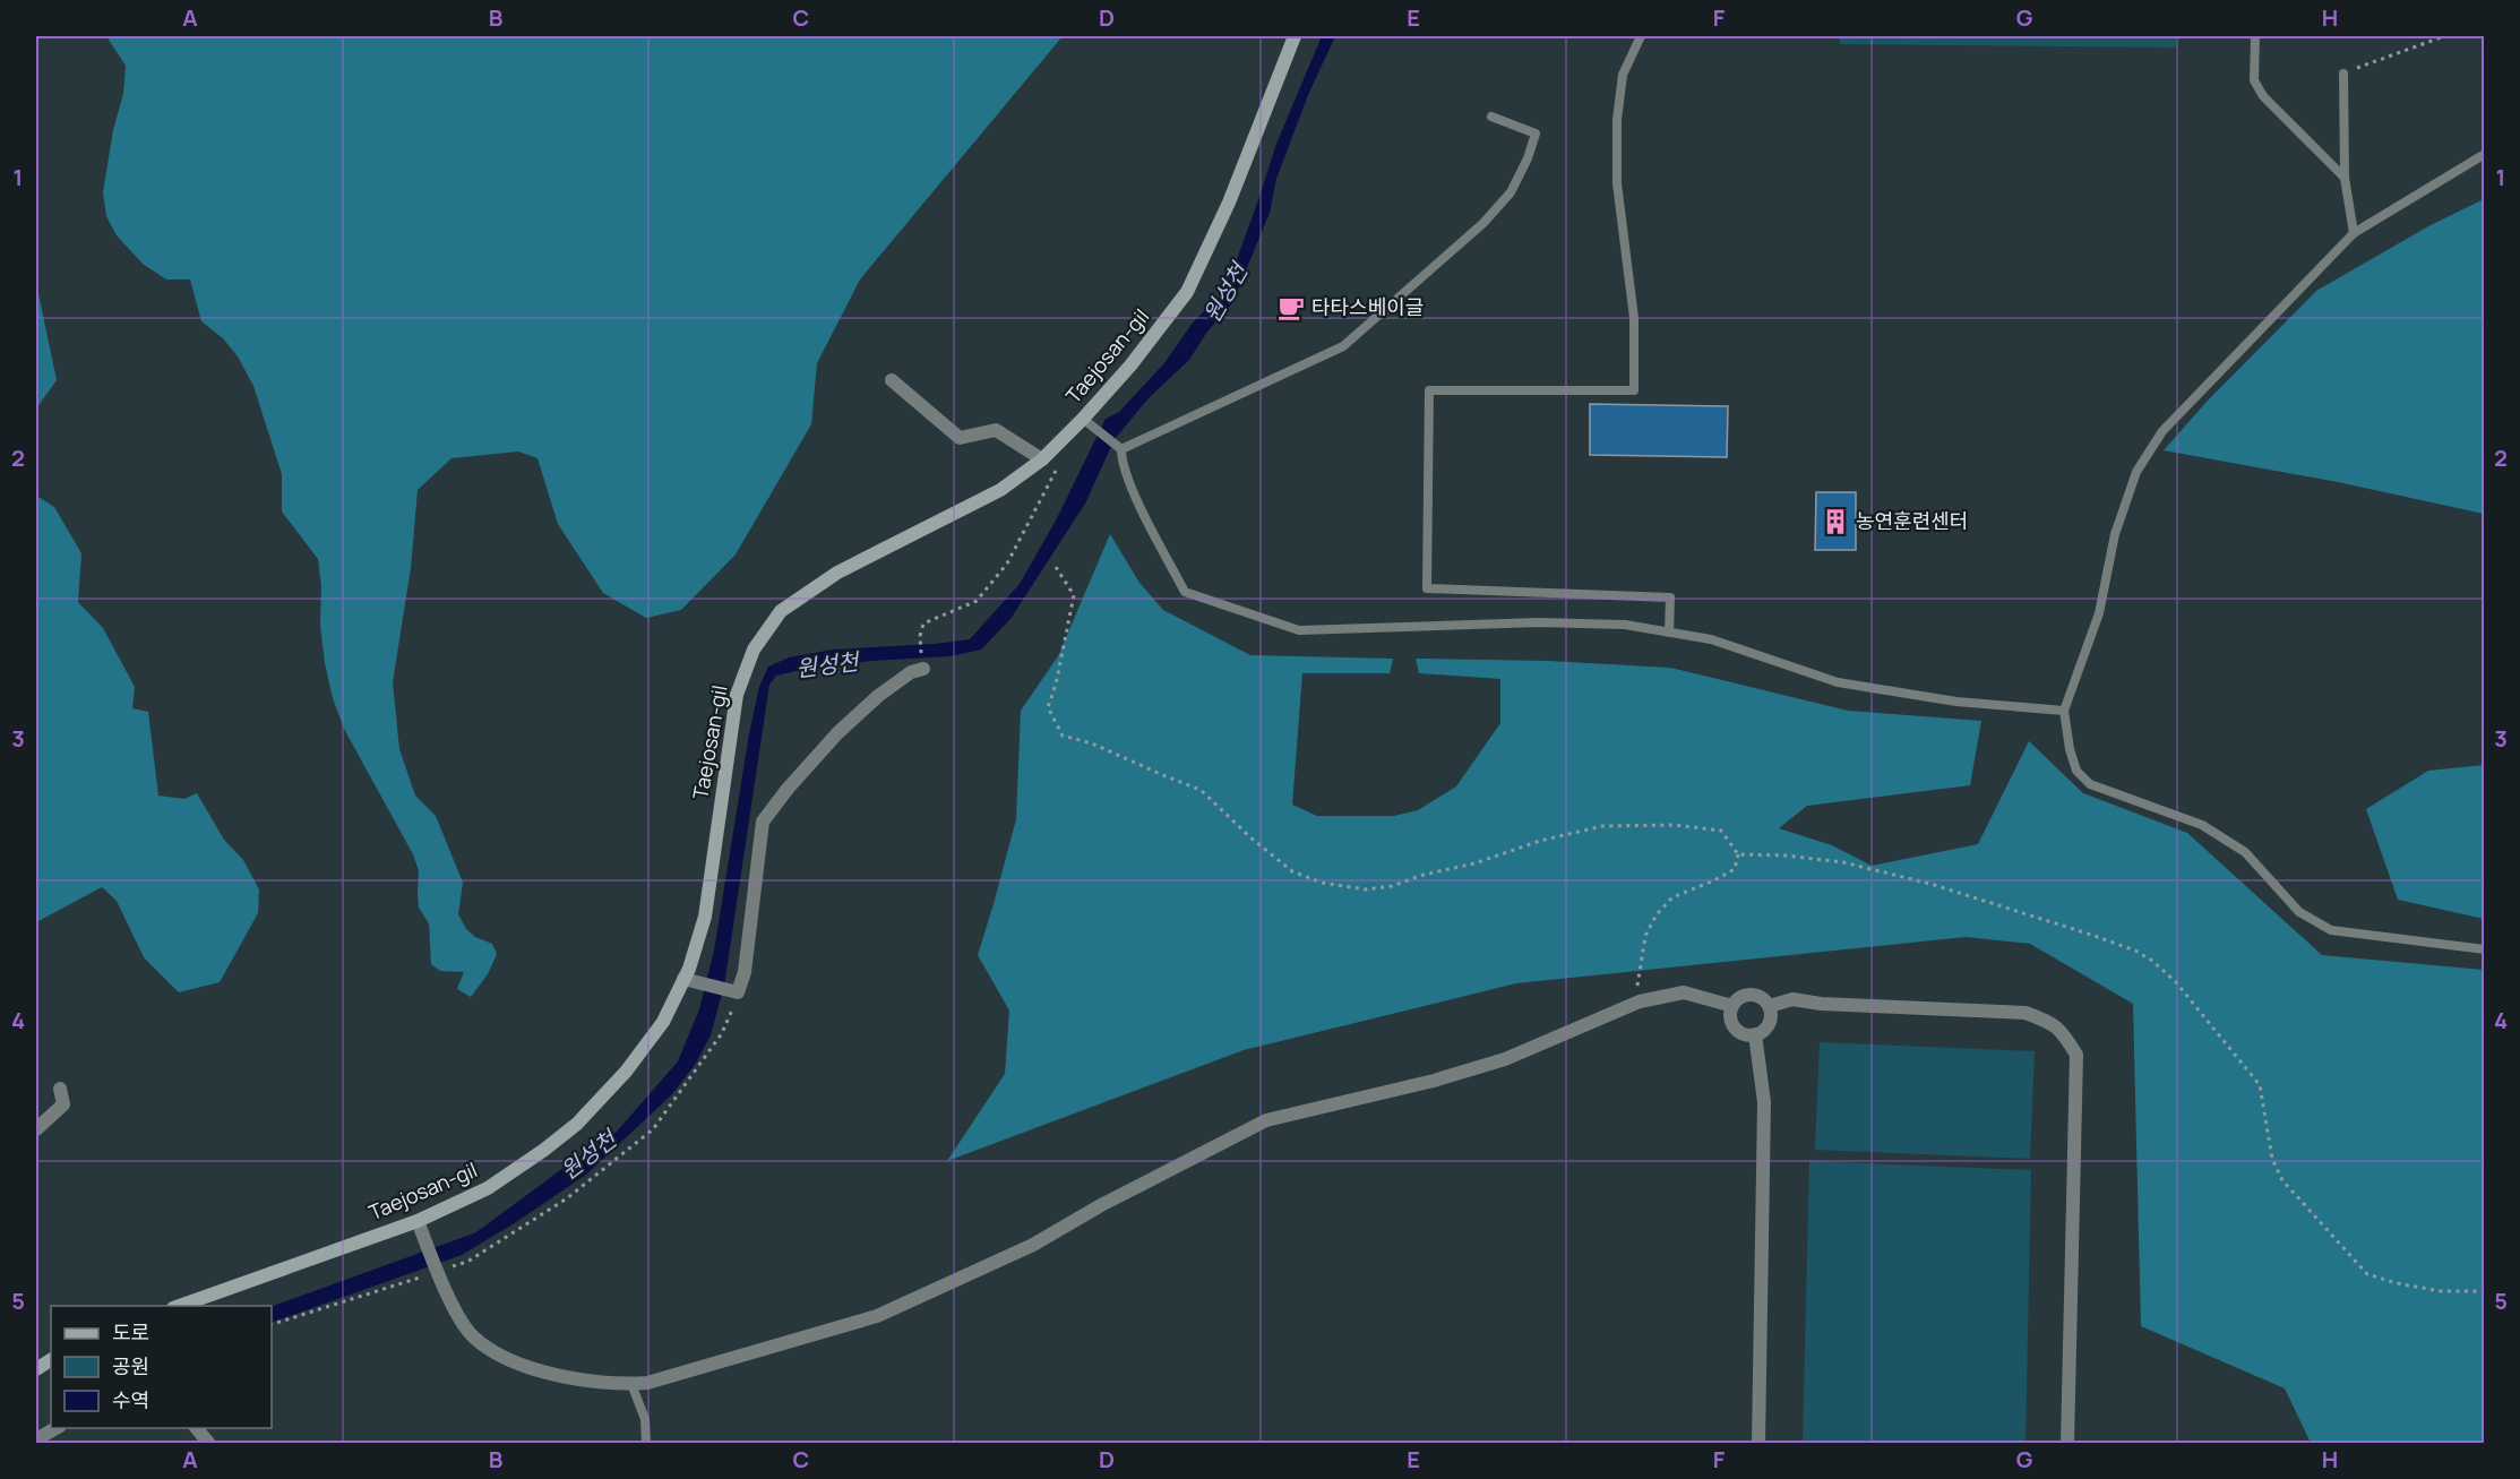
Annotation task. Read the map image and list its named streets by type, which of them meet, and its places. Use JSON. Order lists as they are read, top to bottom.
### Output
{
  "streets": {
    "street": ["Taejosan-gil"]
  },
  "water": ["원성천"],
  "places": {
    "cafe": ["타타스베이글"],
    "building": ["농연훈련센터"]
  },
  "legend": ["도로", "공원", "수역"],
  "grid": {
    "columns": [
      "A",
      "B",
      "C",
      "D",
      "E",
      "F",
      "G",
      "H"
    ],
    "rows": [
      "1",
      "2",
      "3",
      "4",
      "5"
    ]
  }
}
